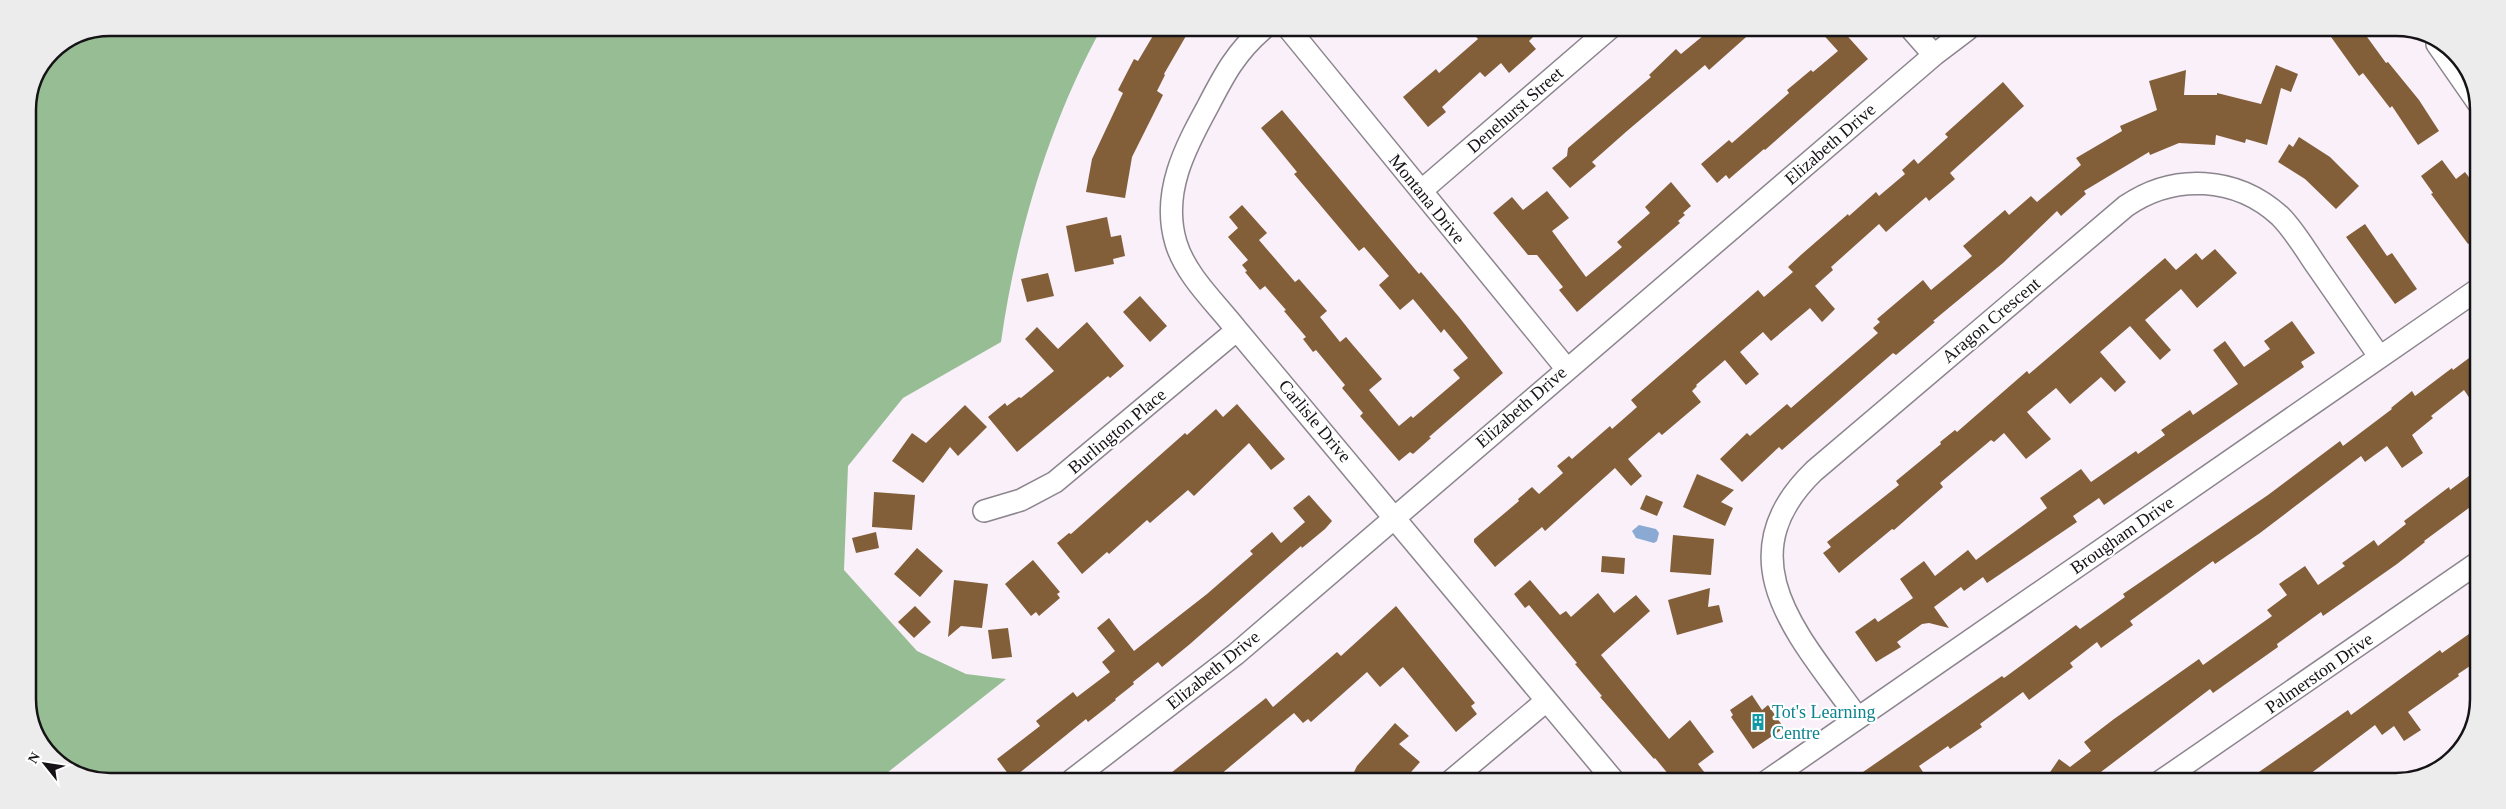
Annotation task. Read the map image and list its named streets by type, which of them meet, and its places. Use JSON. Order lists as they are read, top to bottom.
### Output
{
  "streets": {
    "street": [
      "Denehurst Street",
      "Elizabeth Drive",
      "Montana Drive",
      "Aragon Crescent",
      "Carlisle Drive",
      "Burlington Place",
      "Brougham Drive",
      "Palmerston Drive"
    ]
  },
  "crossings": [
    ["Denehurst Street", "Montana Drive"],
    ["Elizabeth Drive", "Montana Drive"],
    ["Elizabeth Drive", "Carlisle Drive"],
    ["Aragon Crescent", "Brougham Drive"],
    ["Carlisle Drive", "Burlington Place"]
  ],
  "places": {
    "building": ["Tot's Learning Centre"]
  },
  "north": "top left"
}
